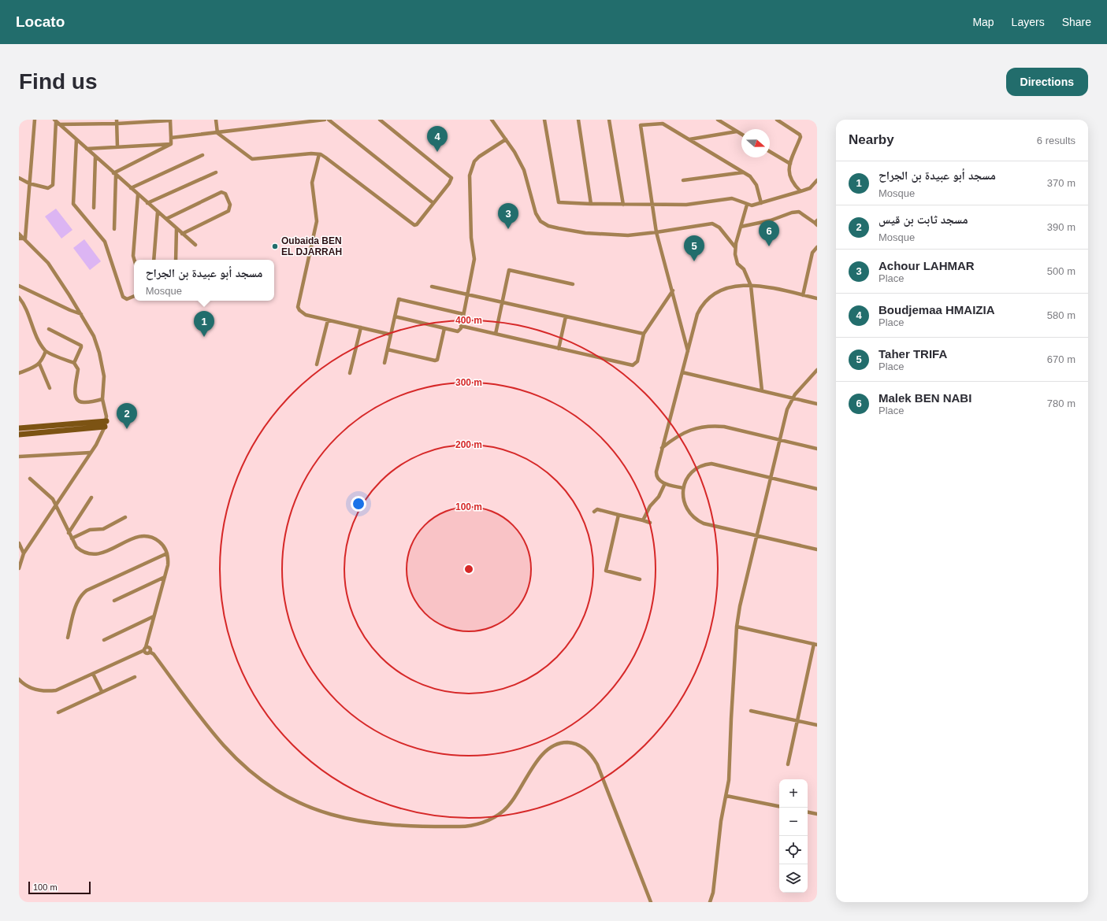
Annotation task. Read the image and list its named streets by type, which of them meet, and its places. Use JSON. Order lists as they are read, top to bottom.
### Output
{
  "places": ["Oubaida BEN EL DJARRAH"],
  "scale_bar": "100 m",
  "north": "right",
  "page": {
    "header": "Locato",
    "nav": ["Map", "Layers", "Share"],
    "buttons": "Directions",
    "title": "Find us",
    "heading": ["Nearby", "6 results"],
    "pins": [
      "4",
      "3",
      "6",
      "5",
      "1",
      "2"
    ],
    "list": [
      {
        "mark": "1",
        "name": "مسجد أبو عبيدة بن الجراح",
        "note": "Mosque",
        "value": "370 m"
      },
      {
        "mark": "2",
        "name": "مسجد ثابت بن قيس",
        "note": "Mosque",
        "value": "390 m"
      },
      {
        "mark": "3",
        "name": "Achour LAHMAR",
        "note": "Place",
        "value": "500 m"
      },
      {
        "mark": "4",
        "name": "Boudjemaa HMAIZIA",
        "note": "Place",
        "value": "580 m"
      },
      {
        "mark": "5",
        "name": "Taher TRIFA",
        "note": "Place",
        "value": "670 m"
      },
      {
        "mark": "6",
        "name": "Malek BEN NABI",
        "note": "Place",
        "value": "780 m"
      }
    ],
    "popup": ["مسجد أبو عبيدة بن الجراح", "Mosque"],
    "map_buttons": ["+", "−"],
    "scale": "100 m"
  },
  "rings": [
    "400 m",
    "300 m",
    "200 m",
    "100 m"
  ]
}
